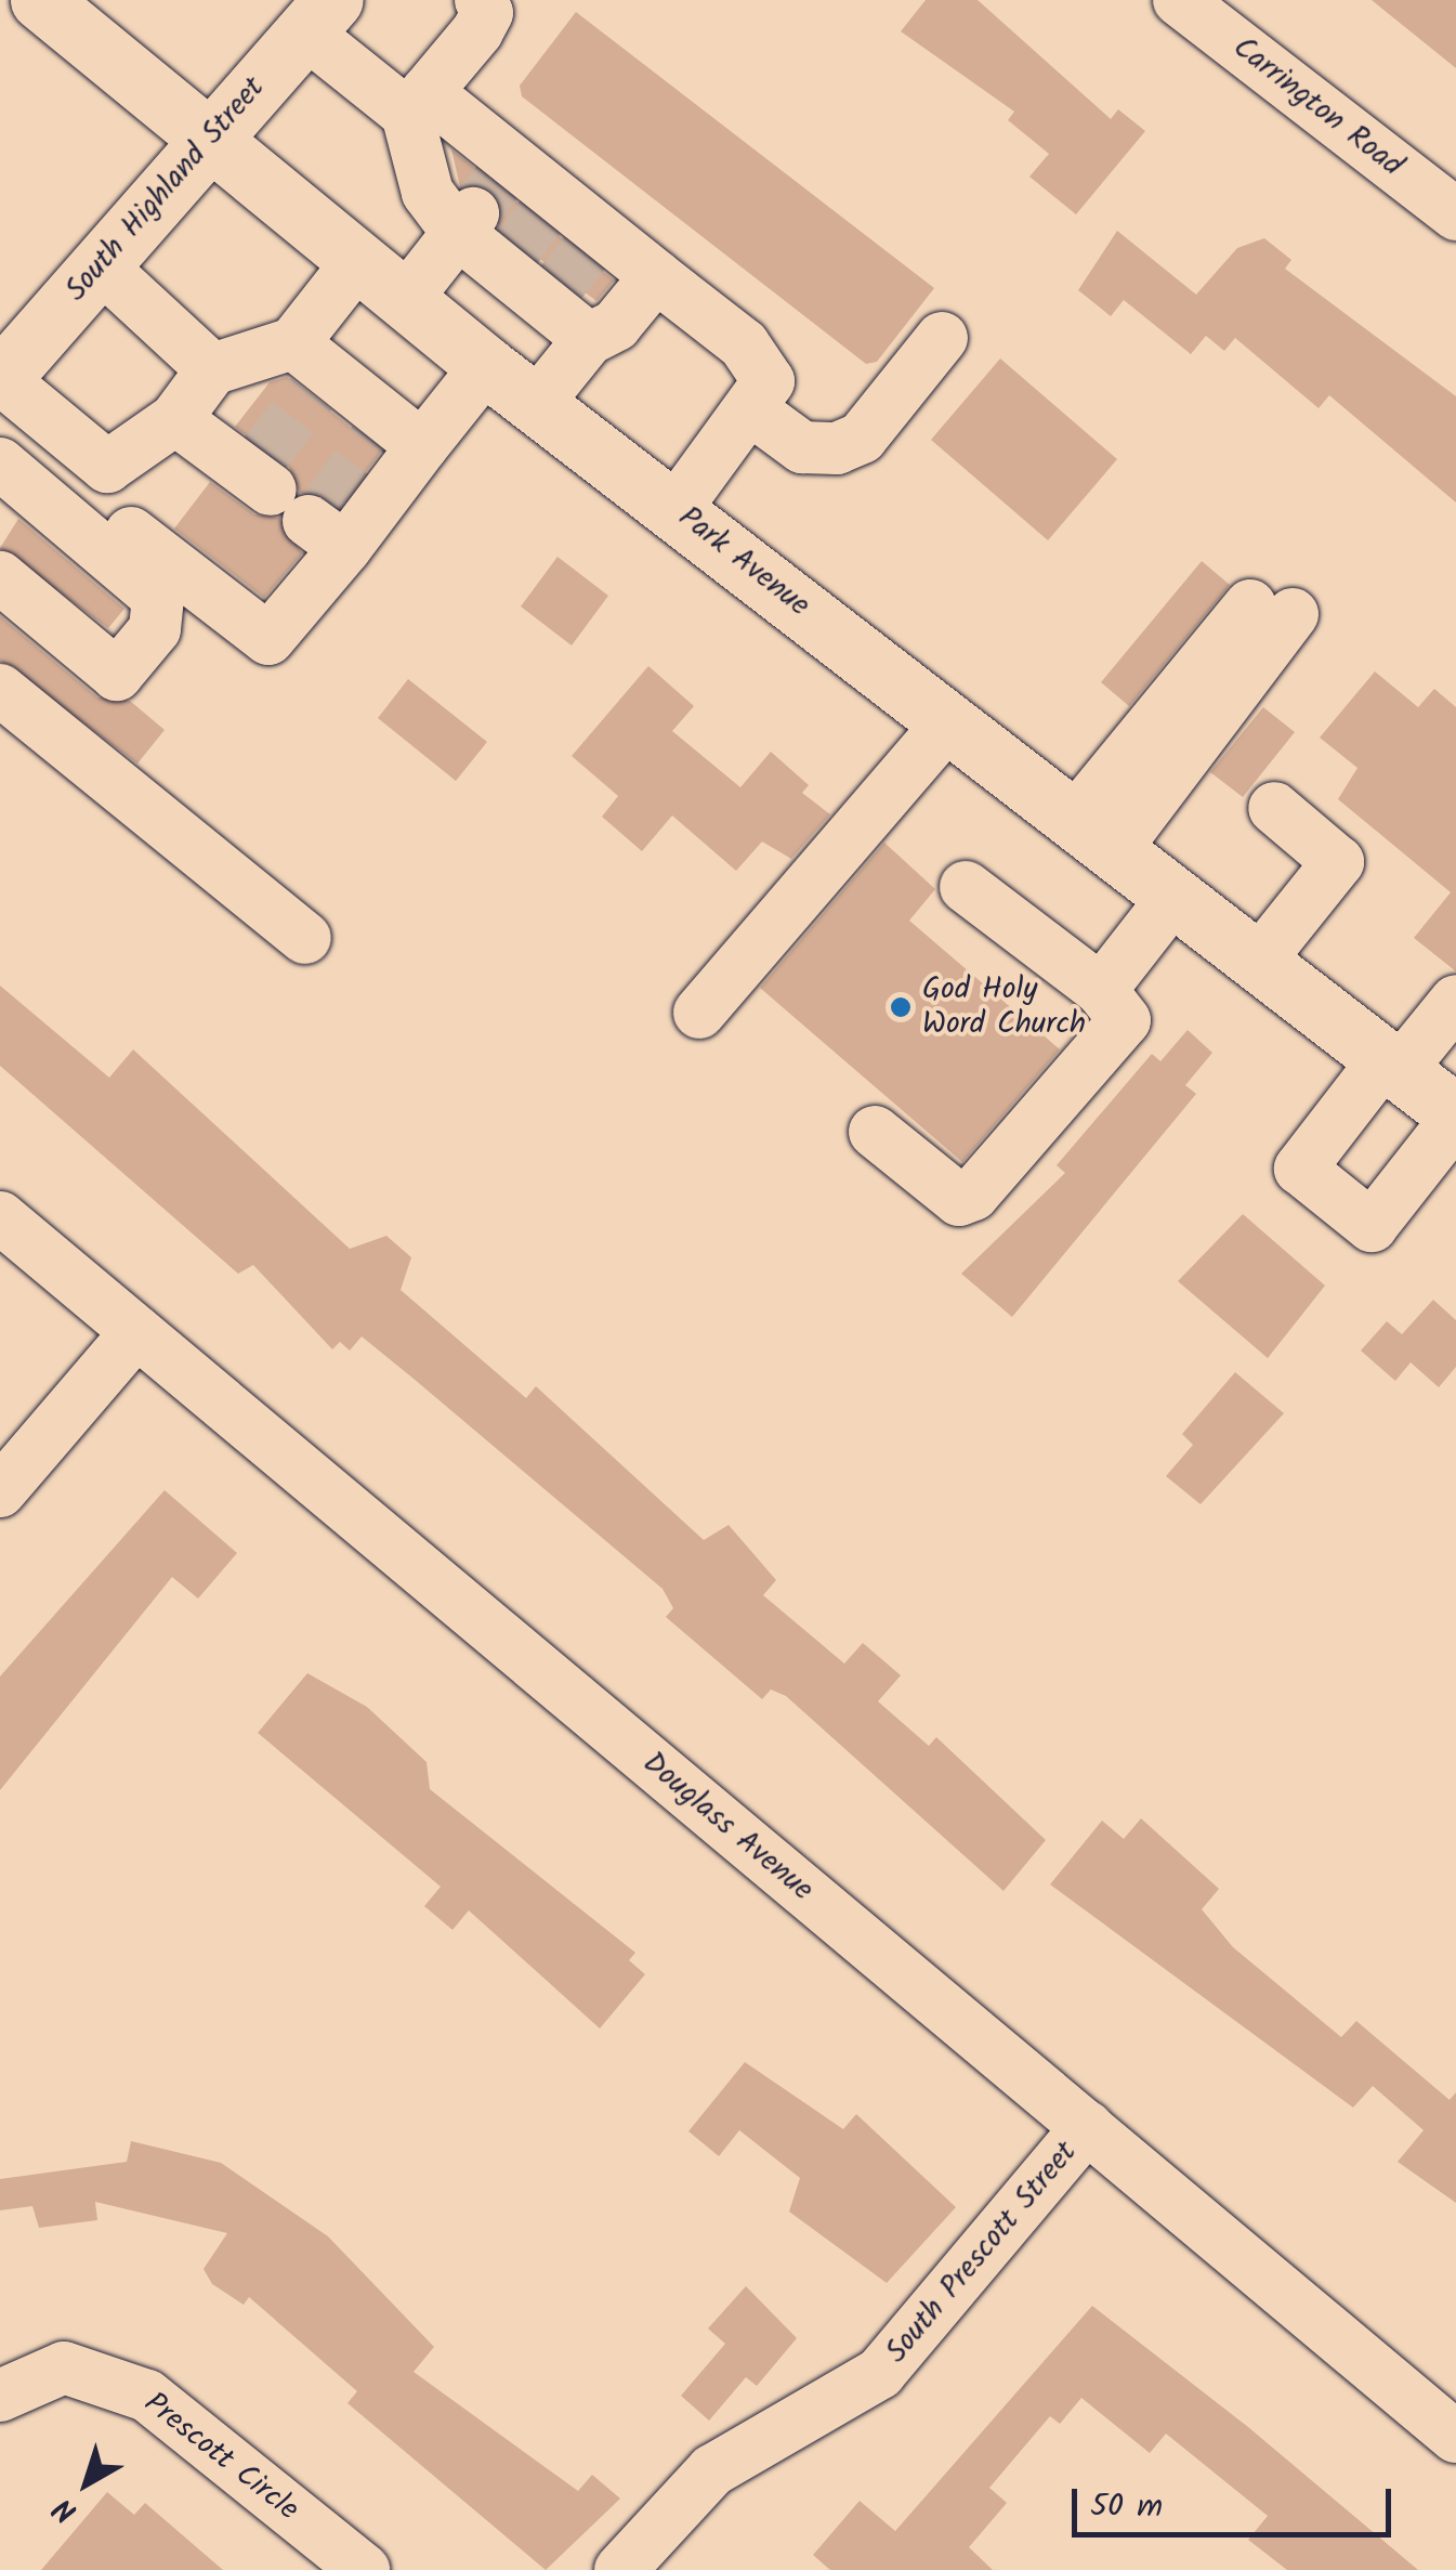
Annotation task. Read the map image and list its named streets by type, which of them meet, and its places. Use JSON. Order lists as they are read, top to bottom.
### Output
{
  "streets": {
    "main road": ["South Highland Street", "Park Avenue"],
    "street": [
      "Carrington Road",
      "Douglass Avenue",
      "South Prescott Street",
      "Prescott Circle"
    ]
  },
  "crossings": [
    ["South Highland Street", "Park Avenue"],
    ["Douglass Avenue", "South Prescott Street"]
  ],
  "places": ["God Holy Word Church"],
  "scale_bar": "50 m",
  "north": "bottom left"
}
